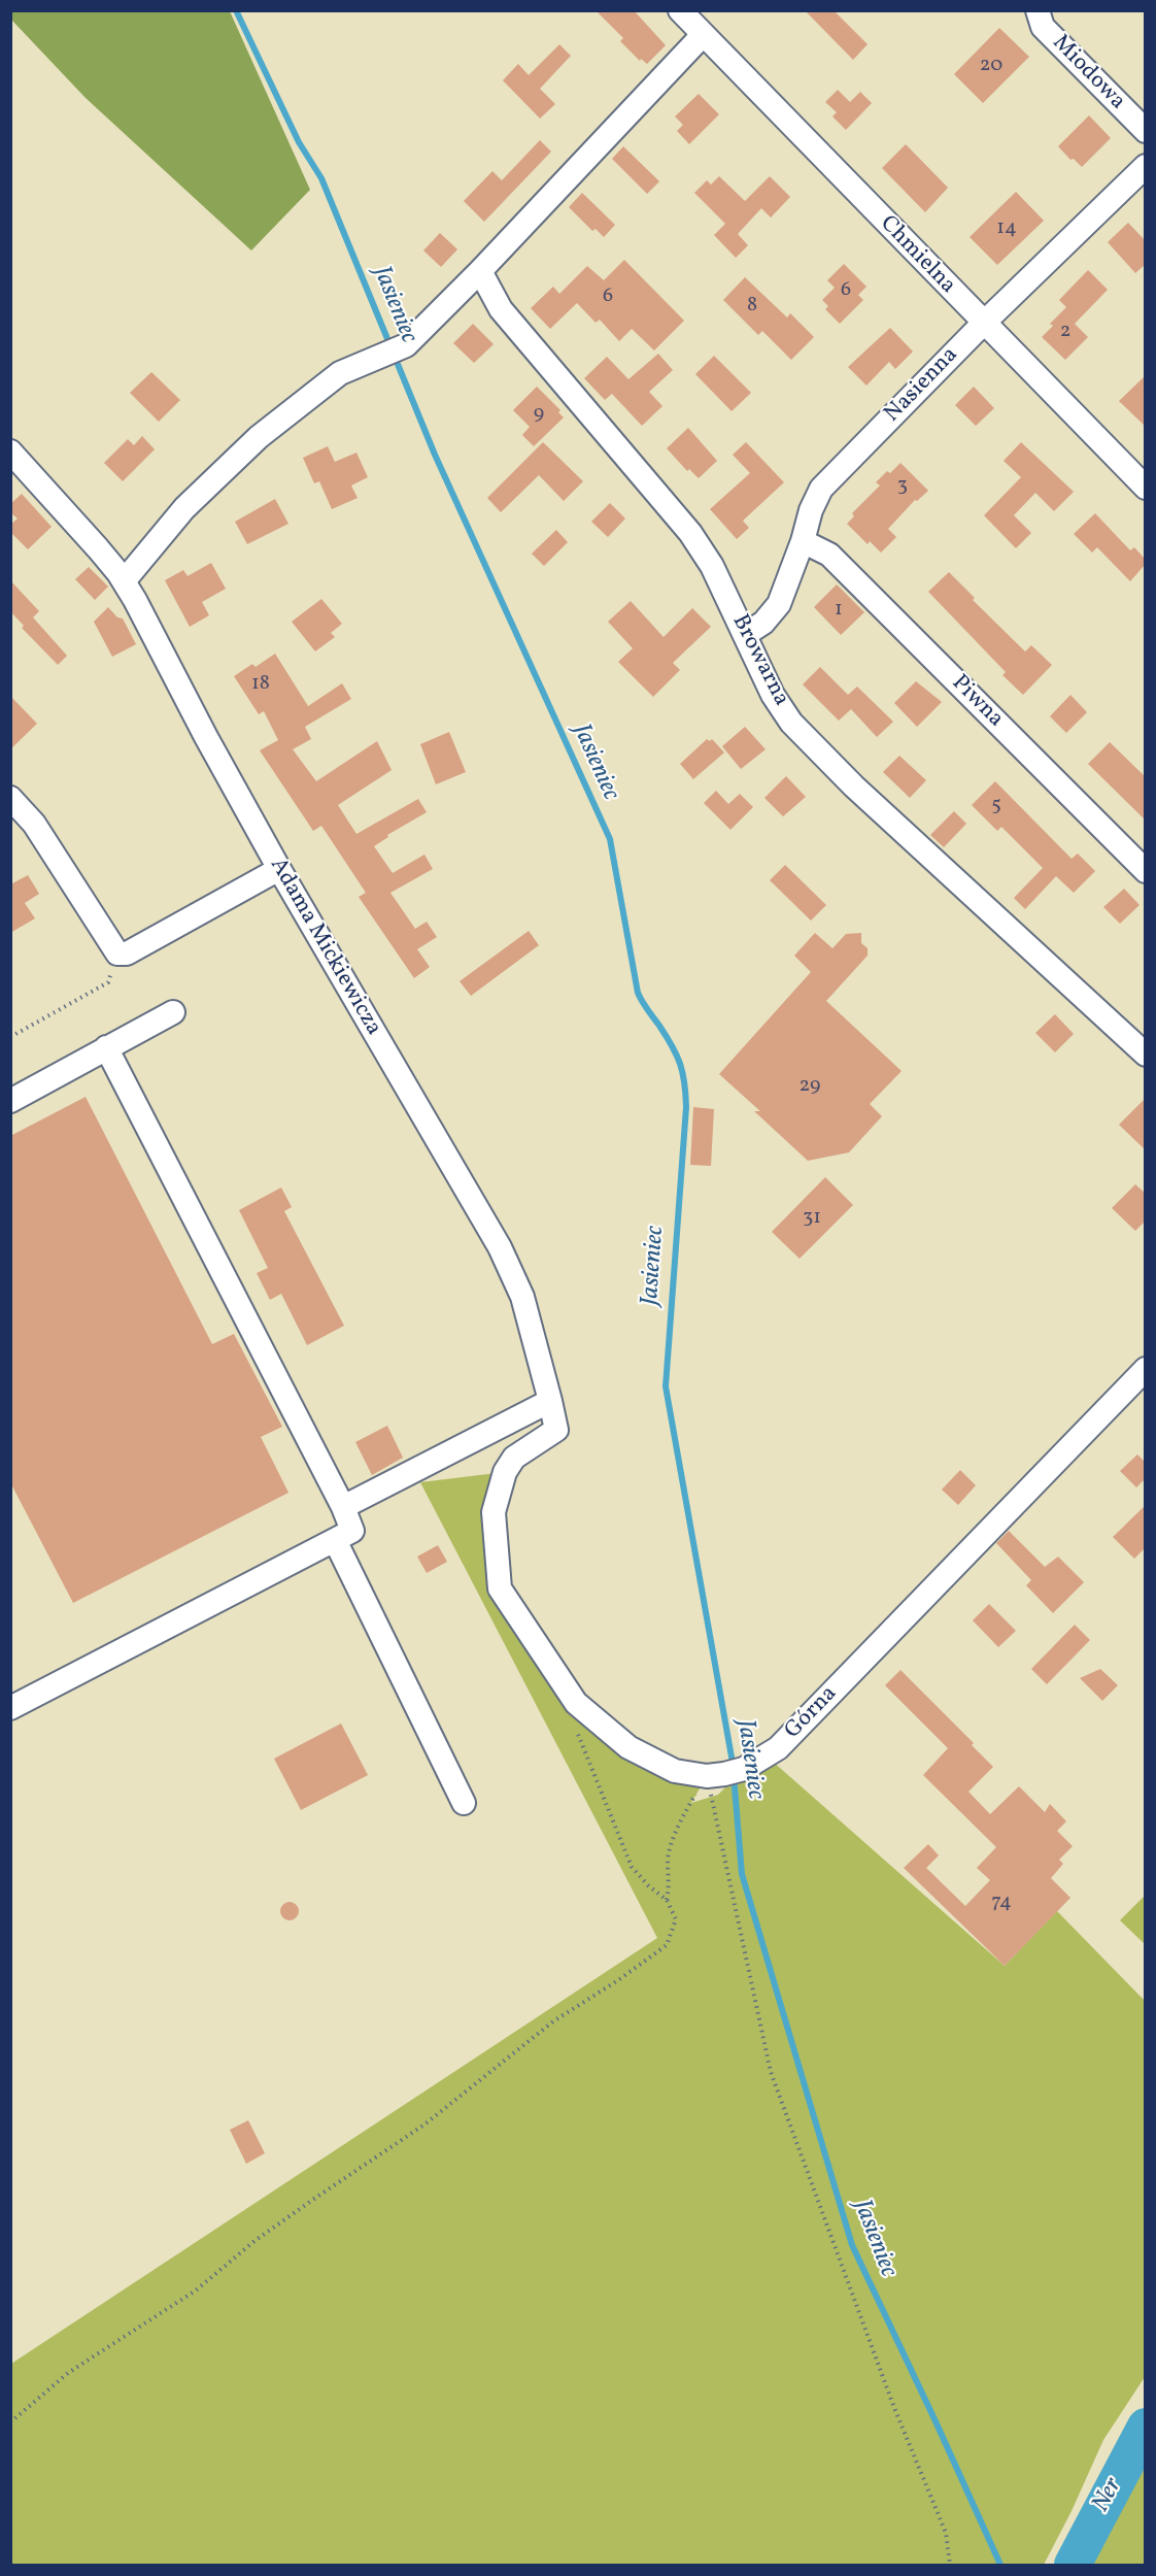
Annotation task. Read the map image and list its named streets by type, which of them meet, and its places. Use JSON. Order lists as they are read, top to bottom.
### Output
{
  "streets": {
    "street": [
      "Miodowa",
      "Chmielna",
      "Nasienna",
      "Browarna",
      "Piwna",
      "Adama Mickiewicza",
      "Górna"
    ]
  },
  "crossings": [
    ["Chmielna", "Nasienna"],
    ["Nasienna", "Browarna"],
    ["Nasienna", "Piwna"],
    ["Adama Mickiewicza", "Górna"]
  ],
  "water": ["Jasieniec", "Ner"],
  "house_numbers": [
    "20",
    "14",
    "6",
    "6",
    "8",
    "2",
    "9",
    "3",
    "1",
    "18",
    "5",
    "29",
    "31",
    "74"
  ]
}
